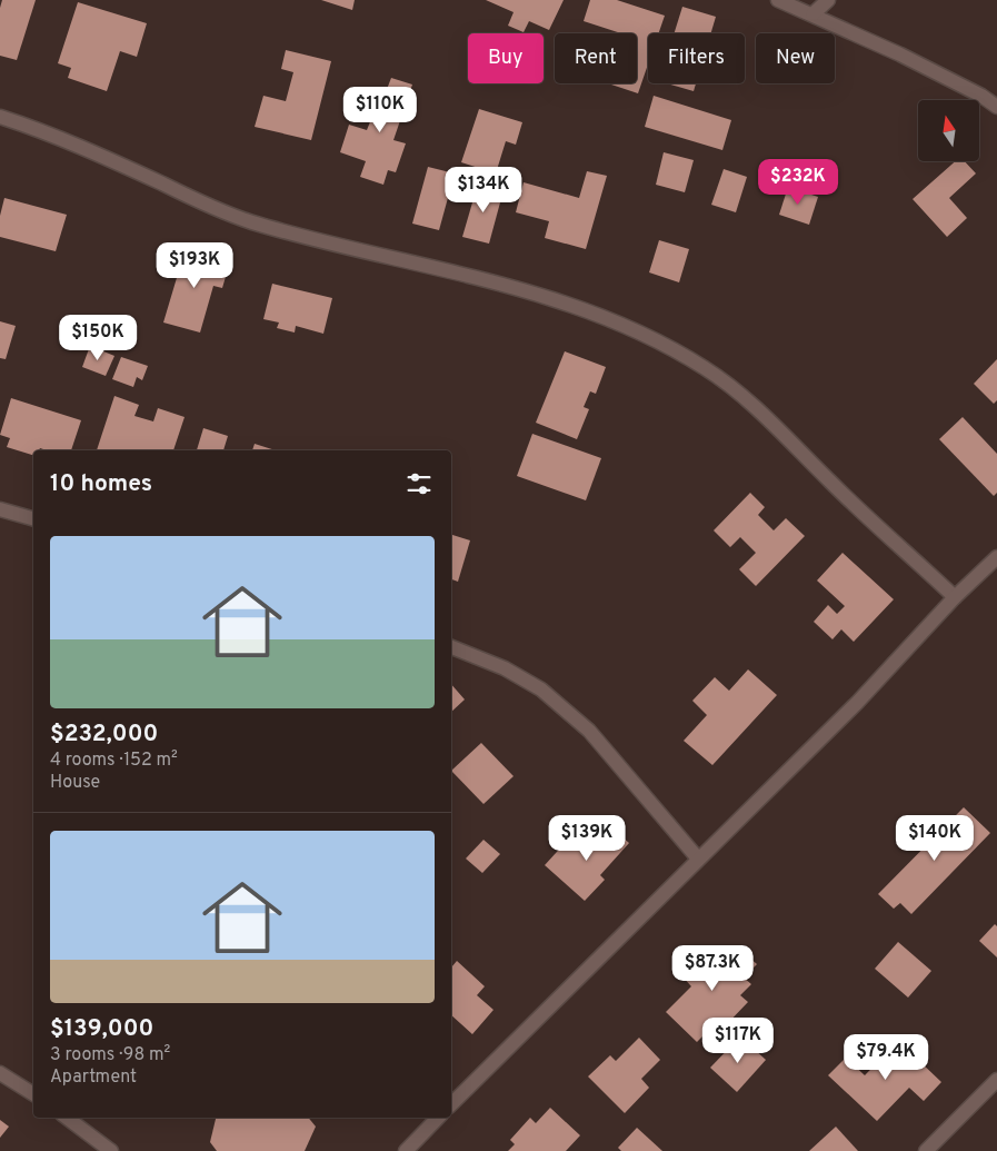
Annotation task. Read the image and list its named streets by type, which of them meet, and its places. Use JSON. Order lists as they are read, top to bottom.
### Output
{
  "north": "top",
  "page": {
    "chip": [
      "Buy",
      "Rent",
      "Filters",
      "New"
    ],
    "price": [
      "$110K",
      "$232K",
      "$134K",
      "$193K",
      "$150K",
      "$139K",
      "$140K",
      "$87.3K",
      "$117K",
      "$79.4K"
    ],
    "heading": "10 homes",
    "list": [
      {
        "name": "$232,000",
        "note": "4 rooms · 152 m² · House"
      },
      {
        "name": "$139,000",
        "note": "3 rooms · 98 m² · Apartment"
      }
    ]
  }
}
